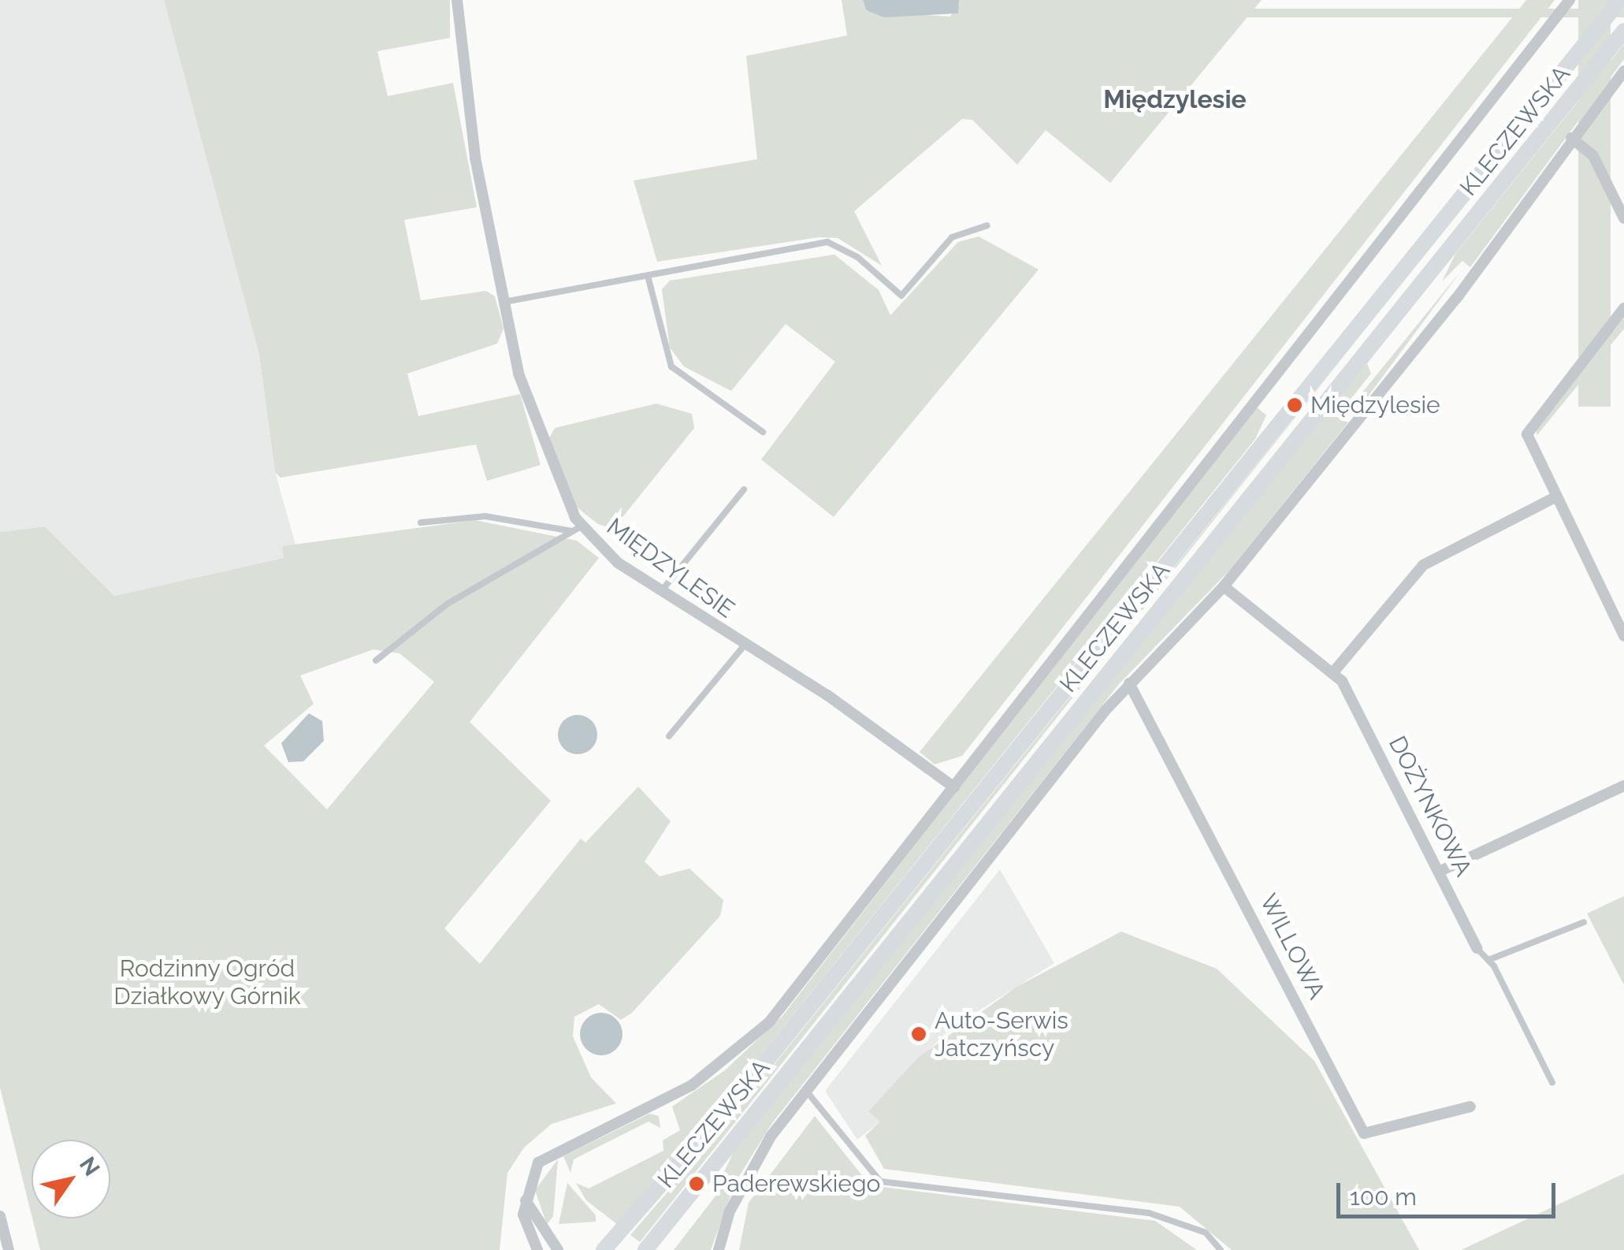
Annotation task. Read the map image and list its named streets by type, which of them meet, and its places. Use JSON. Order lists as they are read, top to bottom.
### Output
{
  "streets": {
    "main road": ["KLECZEWSKA"],
    "street": ["MIĘDZYLESIE", "DOŻYNKOWA", "WILLOWA"]
  },
  "crossings": [
    ["KLECZEWSKA", "MIĘDZYLESIE"],
    ["KLECZEWSKA", "DOŻYNKOWA"],
    ["KLECZEWSKA", "WILLOWA"]
  ],
  "districts": ["Międzylesie"],
  "parks": ["Rodzinny Ogród Działkowy Górnik"],
  "places": ["Międzylesie", "Auto-Serwis Jatczyńscy", "Paderewskiego"],
  "scale_bar": "100 m",
  "north": "top right"
}
